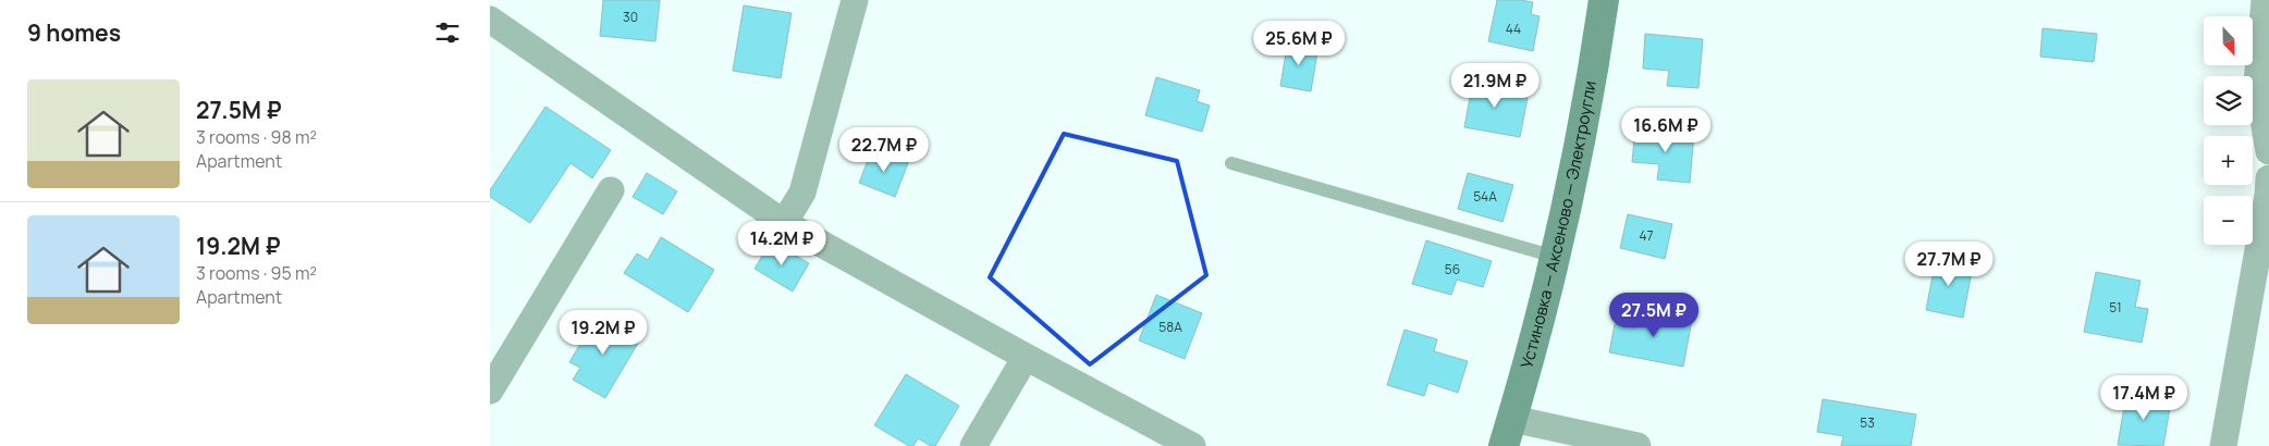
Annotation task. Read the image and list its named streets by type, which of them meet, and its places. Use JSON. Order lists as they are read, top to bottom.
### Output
{
  "streets": {
    "main road": ["Устиновка — Аксеново — Электроугли"]
  },
  "house_numbers": [
    "30",
    "44",
    "54А",
    "47",
    "56",
    "51",
    "58А",
    "53"
  ],
  "north": "bottom",
  "page": {
    "heading": "9 homes",
    "map_buttons": ["+", "−"],
    "price": [
      "25.6M ₽",
      "21.9M ₽",
      "16.6M ₽",
      "22.7M ₽",
      "14.2M ₽",
      "27.7M ₽",
      "27.5M ₽",
      "19.2M ₽",
      "17.4M ₽"
    ],
    "list": [
      {
        "name": "27.5M ₽",
        "note": "3 rooms · 98 m² · Apartment"
      },
      {
        "name": "19.2M ₽",
        "note": "3 rooms · 95 m² · Apartment"
      }
    ]
  }
}
